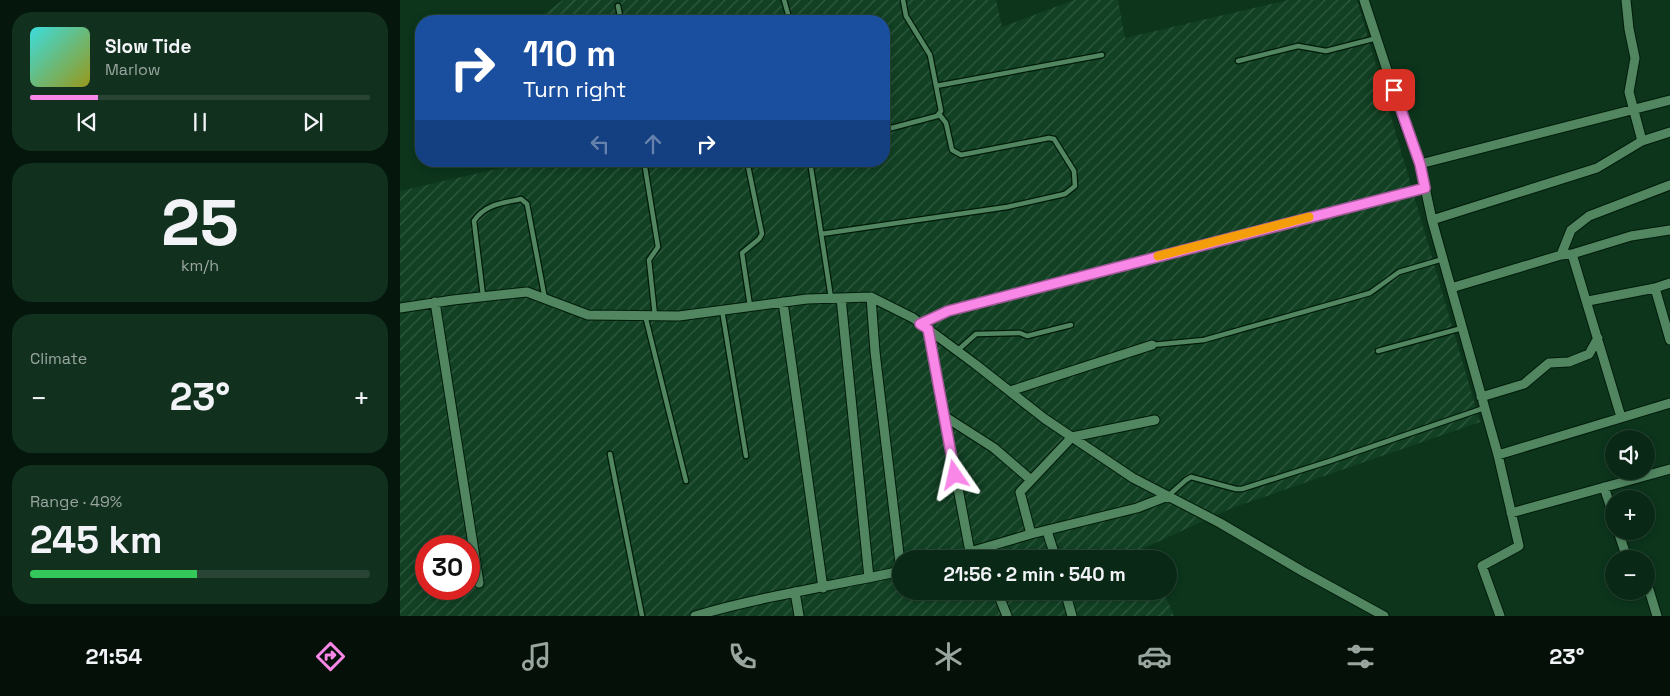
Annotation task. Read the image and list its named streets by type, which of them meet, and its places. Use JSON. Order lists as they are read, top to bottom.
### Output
{
  "page": {
    "turn": ["110 m", "Turn right"],
    "song": ["Slow Tide", "Marlow"],
    "tile": [
      ["25", "km/h"],
      "Climate",
      ["Range · 49%", "245 km"]
    ],
    "heat": ["−", "23°", "+"],
    "map_buttons": ["+", "−"],
    "limit": "30",
    "trip": "21:56 · 2 min · 540 m",
    "tabs": ["21:54", "23°"]
  }
}
